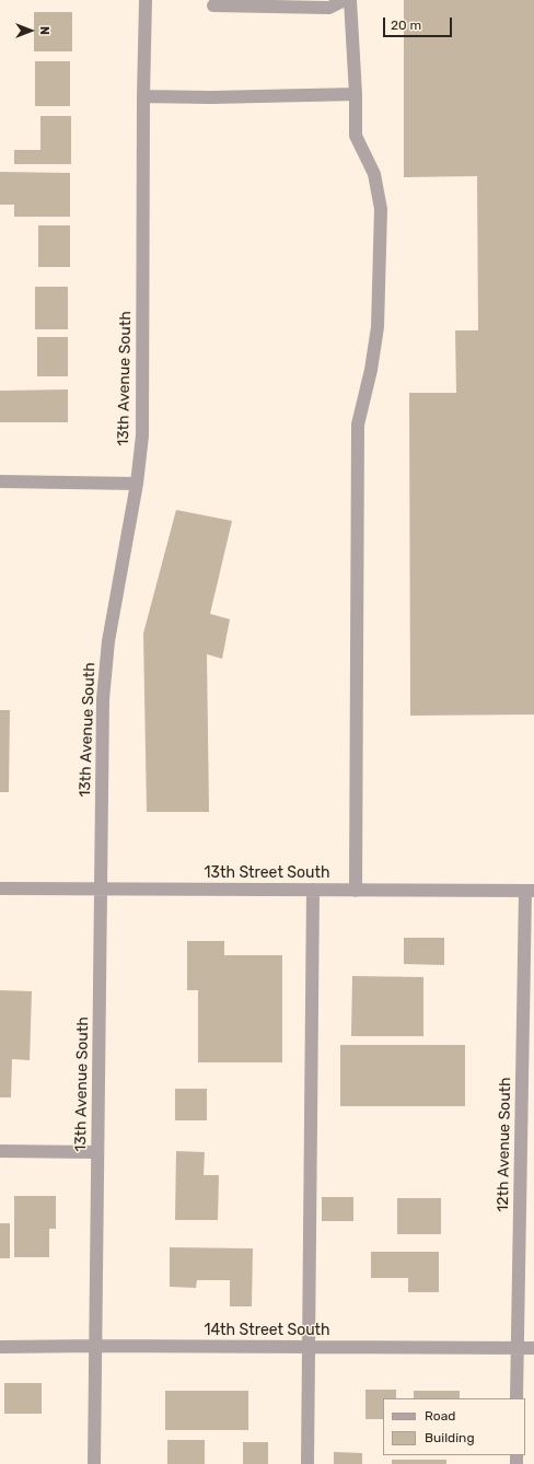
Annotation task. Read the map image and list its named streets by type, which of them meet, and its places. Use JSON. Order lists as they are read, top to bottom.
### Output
{
  "streets": {
    "street": [
      "13th Avenue South",
      "13th Street South",
      "12th Avenue South",
      "14th Street South"
    ]
  },
  "crossings": [
    ["13th Avenue South", "13th Street South"],
    ["13th Avenue South", "14th Street South"],
    ["13th Street South", "12th Avenue South"],
    ["12th Avenue South", "14th Street South"]
  ],
  "legend": ["Road", "Building"],
  "scale_bar": "20 m",
  "north": "right"
}
